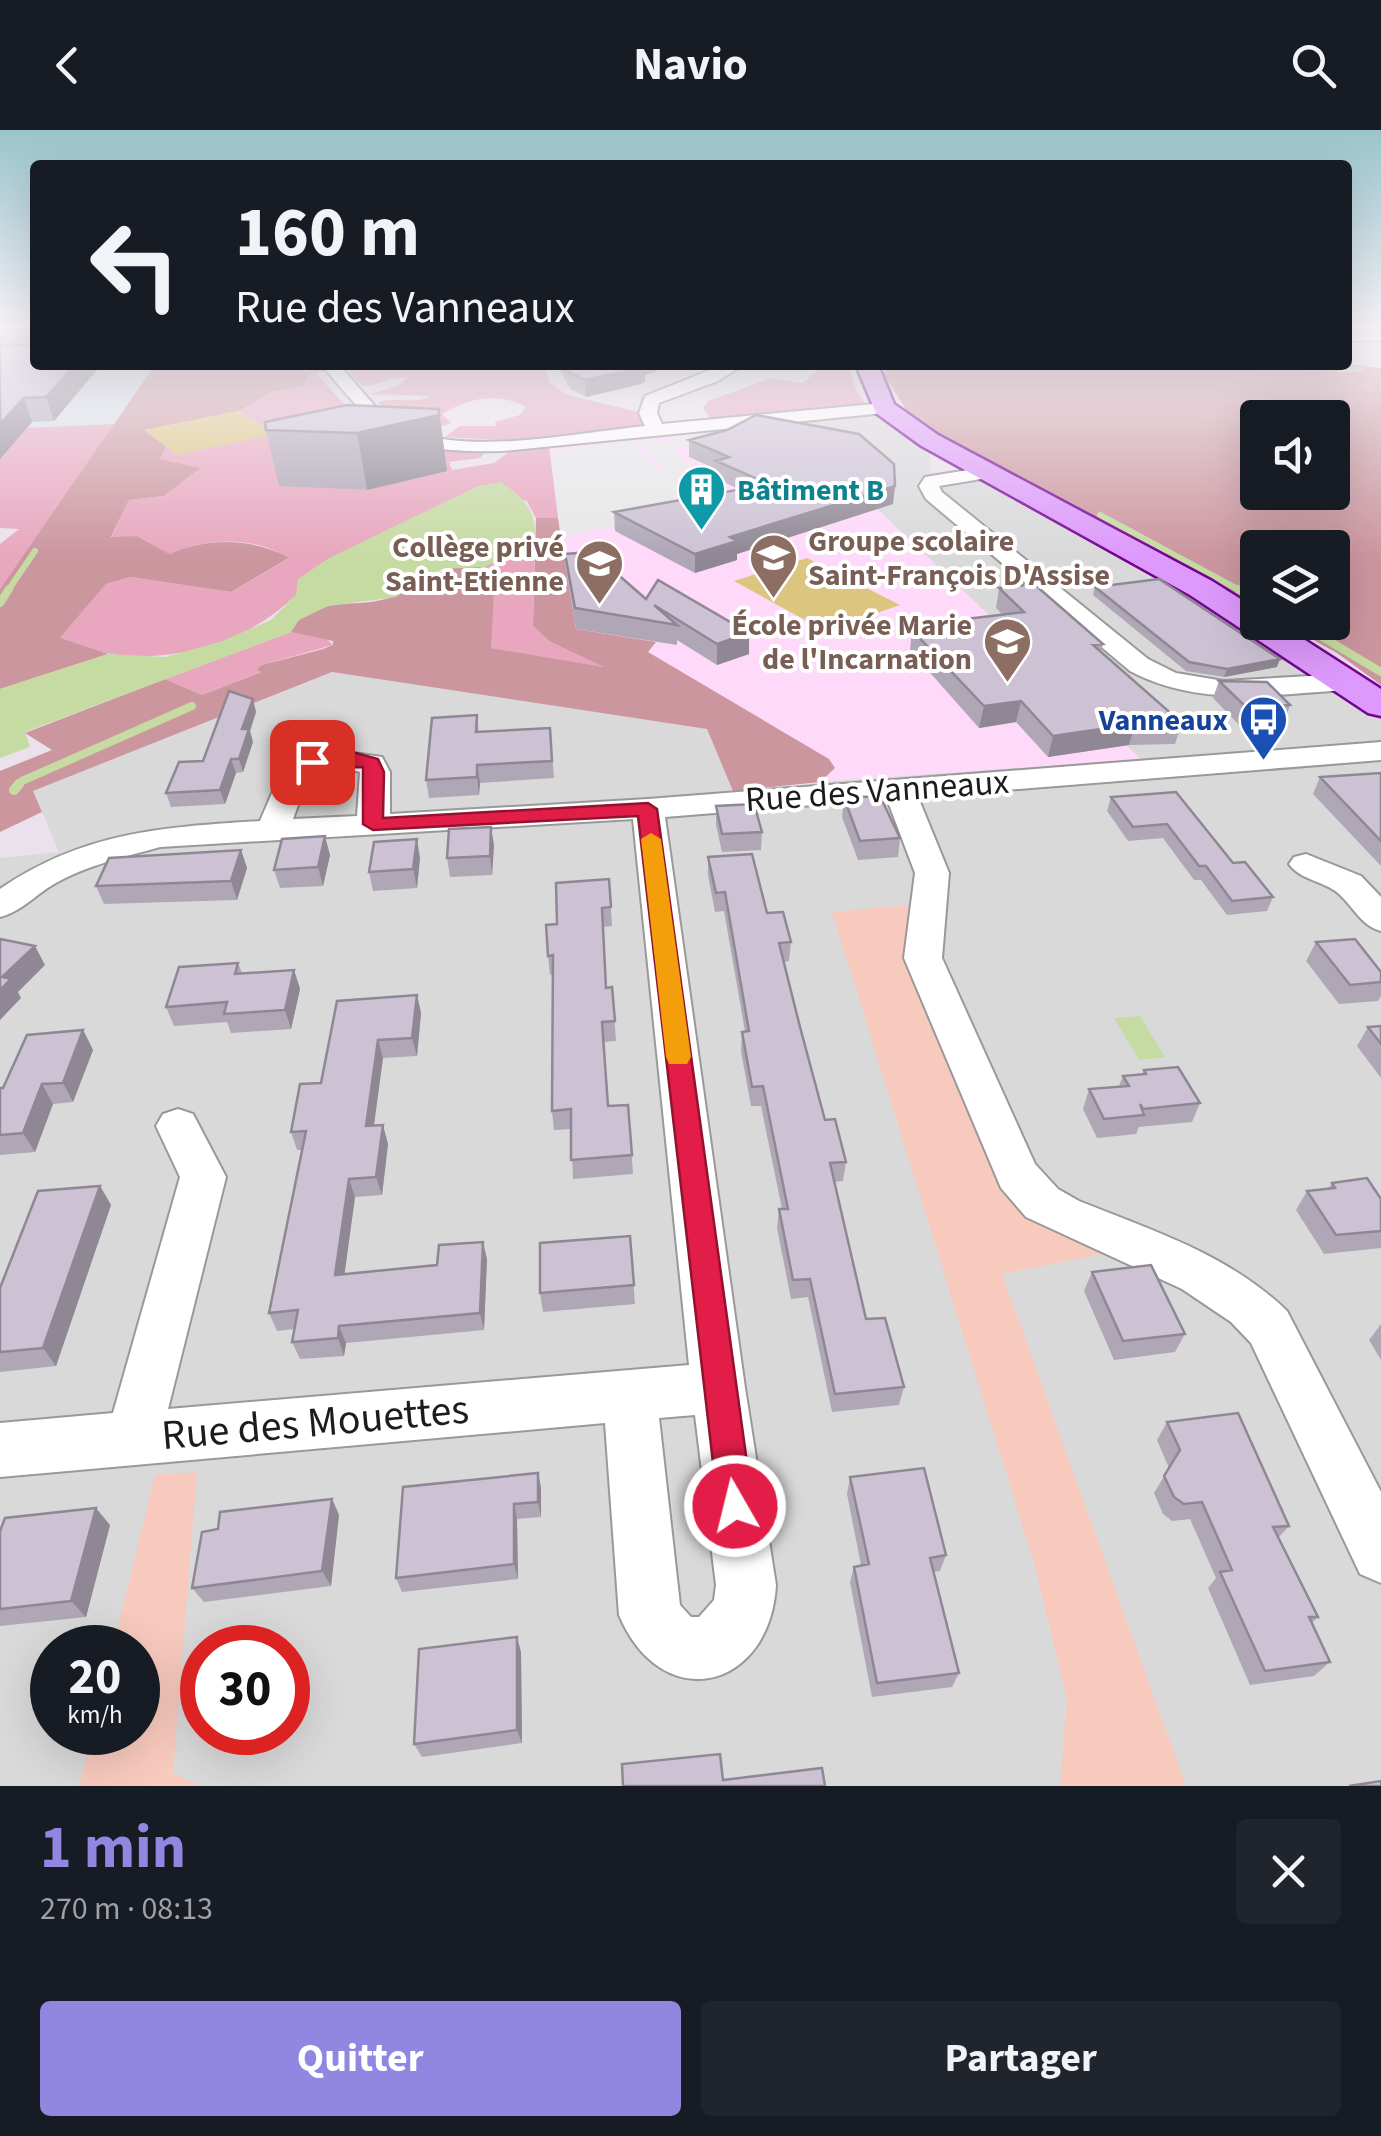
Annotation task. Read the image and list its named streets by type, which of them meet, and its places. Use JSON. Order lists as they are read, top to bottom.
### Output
{
  "streets": {
    "street": ["Rue des Vanneaux", "Rue des Mouettes"]
  },
  "places": {
    "building": ["Bâtiment B"],
    "school or university": ["Groupe scolaire Saint-François D'Assise", "Collège privé Saint-Etienne", "École privée Marie de l'Incarnation"],
    "bus stop": ["Vanneaux"]
  },
  "page": {
    "header": "Navio",
    "turn": ["160 m", "Rue des Vanneaux"],
    "speed": "20 km/h",
    "limit": "30",
    "heading": ["1 min", "270 m · 08:13"],
    "buttons": ["Quitter", "Partager"]
  }
}
